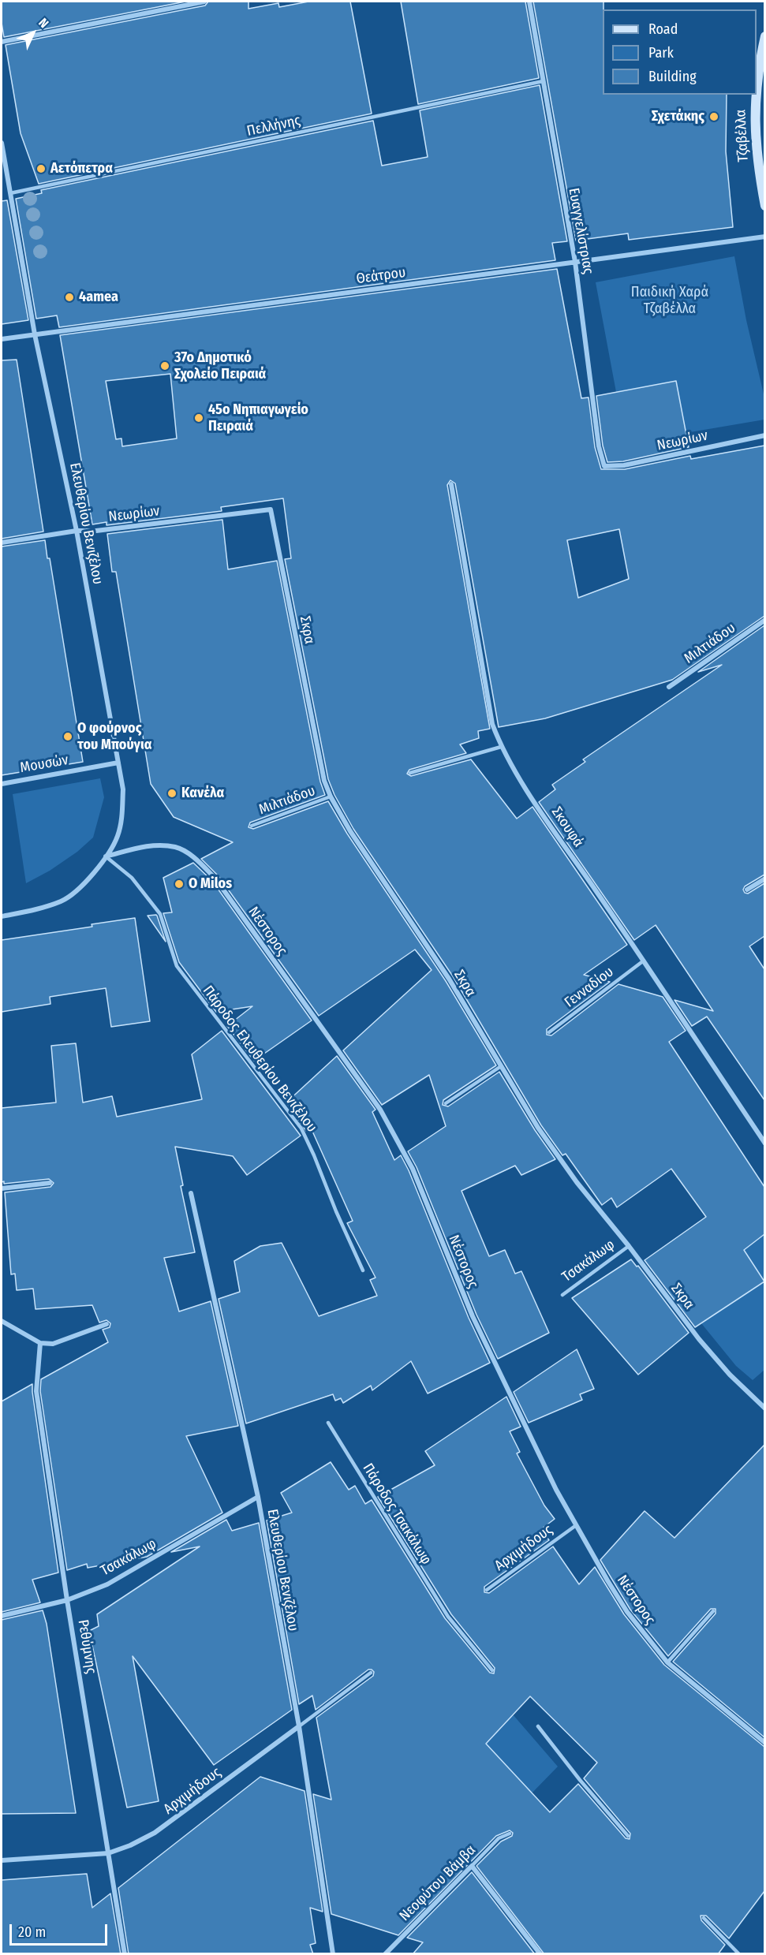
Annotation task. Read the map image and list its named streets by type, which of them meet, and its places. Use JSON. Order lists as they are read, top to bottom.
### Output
{
  "streets": {
    "main road": ["Τζαβέλλα"],
    "street": [
      "Ευαγγελίστριας",
      "Θεάτρου",
      "Νεωρίων",
      "Ελευθερίου Βενιζέλου",
      "Σκρα",
      "Μιλτιάδου",
      "Μουσών",
      "Σκουφά",
      "Νέστορος",
      "Τσακάλωφ",
      "Αρχιμήδους",
      "Ρεθύμνης",
      "Νεοφύτου Βάμβα"
    ],
    "lane": [
      "Πελλήνης",
      "Γενναδίου",
      "Πάροδος Ελευθερίου Βενιζέλου",
      "Πάροδος Τσακάλωφ"
    ]
  },
  "crossings": [
    ["Πελλήνης", "Ευαγγελίστριας"],
    ["Πελλήνης", "Ελευθερίου Βενιζέλου"],
    ["Ευαγγελίστριας", "Θεάτρου"],
    ["Ευαγγελίστριας", "Νεωρίων"],
    ["Θεάτρου", "Ελευθερίου Βενιζέλου"],
    ["Νεωρίων", "Ελευθερίου Βενιζέλου"],
    ["Νεωρίων", "Σκρα"],
    ["Ελευθερίου Βενιζέλου", "Μουσών"],
    ["Ελευθερίου Βενιζέλου", "Νέστορος"],
    ["Ελευθερίου Βενιζέλου", "Πάροδος Ελευθερίου Βενιζέλου"],
    ["Ελευθερίου Βενιζέλου", "Τσακάλωφ"],
    ["Ελευθερίου Βενιζέλου", "Αρχιμήδους"],
    ["Σκρα", "Μιλτιάδου"],
    ["Σκρα", "Τσακάλωφ"],
    ["Σκουφά", "Γενναδίου"],
    ["Νέστορος", "Πάροδος Ελευθερίου Βενιζέλου"],
    ["Νέστορος", "Αρχιμήδους"],
    ["Τσακάλωφ", "Ρεθύμνης"],
    ["Αρχιμήδους", "Ρεθύμνης"]
  ],
  "parks": ["Παιδική Χαρά Τζαβέλλα"],
  "places": [
    "Σχετάκης",
    "Αετόπετρα",
    "4amea",
    "37ο Δημοτικό Σχολείο Πειραιά",
    "45ο Νηπιαγωγείο Πειραιά",
    "Ο φούρνος του Μπούγια",
    "Κανέλα",
    "O Milos"
  ],
  "legend": ["Road", "Park", "Building"],
  "scale_bar": "20 m",
  "north": "top right"
}
